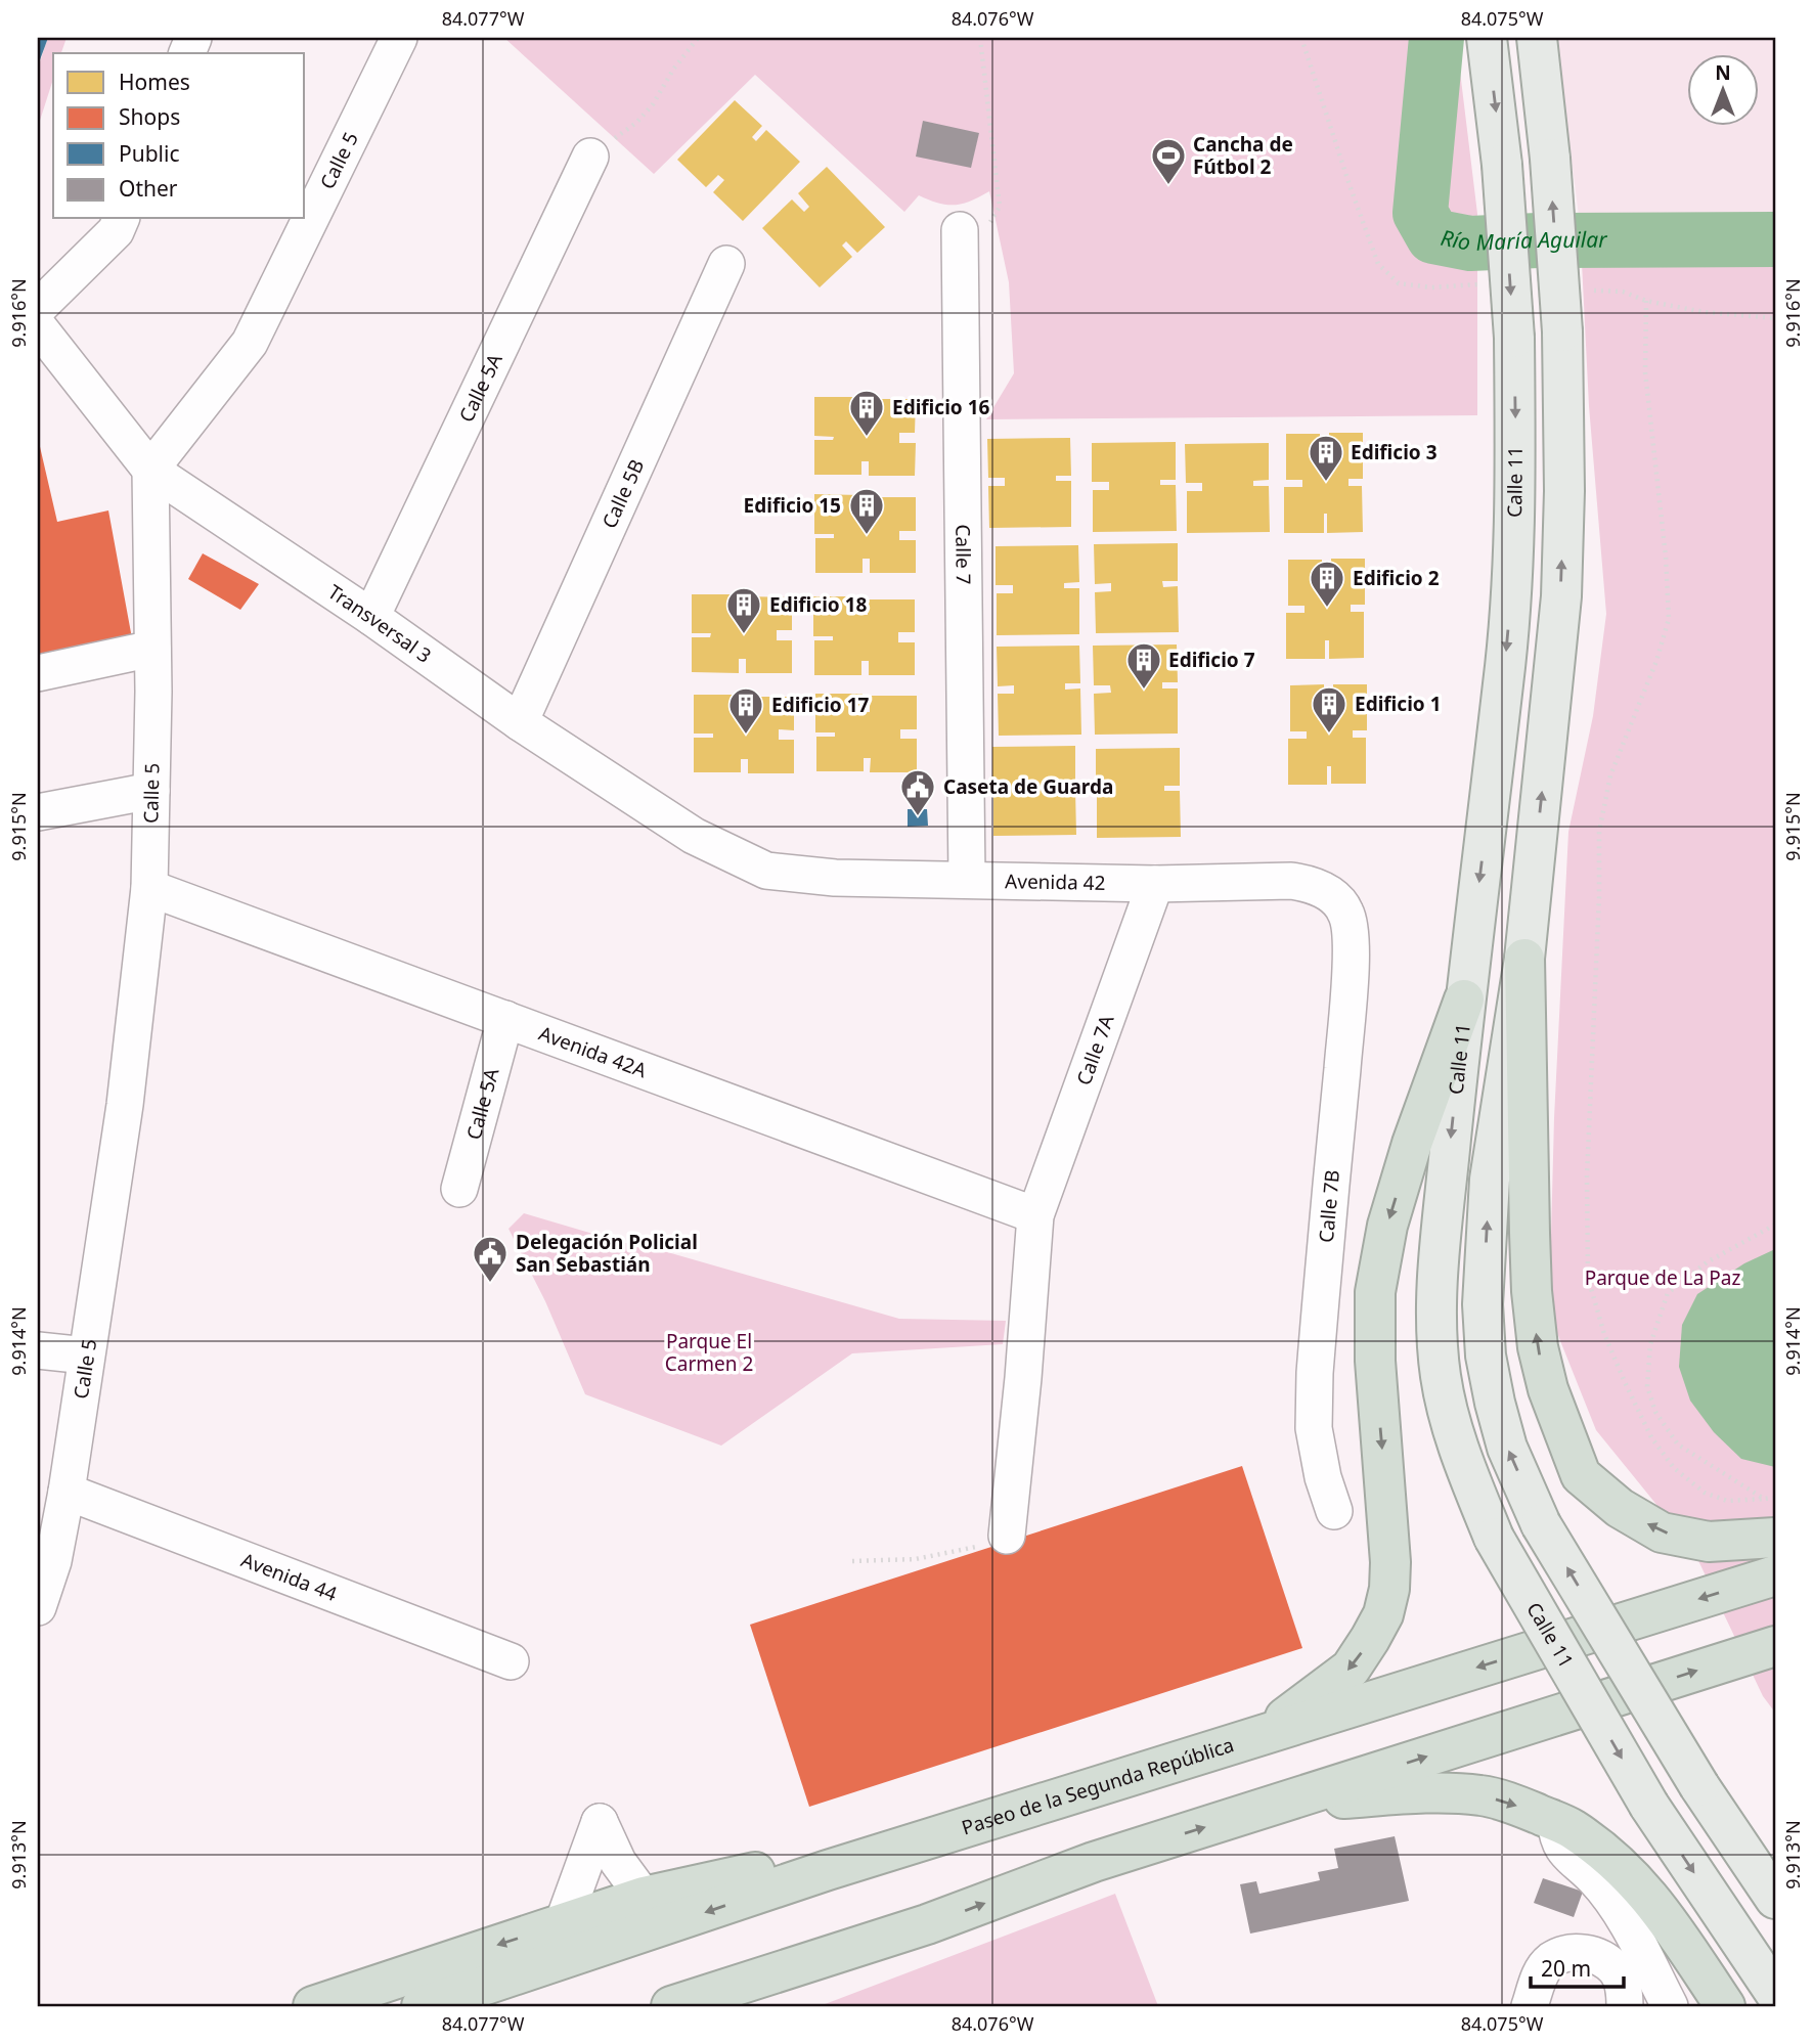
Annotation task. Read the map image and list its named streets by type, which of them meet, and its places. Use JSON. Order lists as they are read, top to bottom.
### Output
{
  "streets": {
    "highway": ["Paseo de la Segunda República"],
    "main road": ["Calle 11"],
    "street": [
      "Calle 5",
      "Calle 5A",
      "Calle 5B",
      "Calle 7",
      "Transversal 3",
      "Avenida 42",
      "Calle 7A",
      "Avenida 42A",
      "Calle 7B",
      "Avenida 44"
    ]
  },
  "crossings": [
    ["Calle 5", "Transversal 3"],
    ["Calle 5", "Avenida 42A"],
    ["Calle 5", "Avenida 44"],
    ["Calle 5A", "Transversal 3"],
    ["Calle 5A", "Avenida 42A"],
    ["Calle 5B", "Transversal 3"],
    ["Calle 7", "Avenida 42"],
    ["Transversal 3", "Avenida 42"],
    ["Avenida 42", "Calle 7A"],
    ["Avenida 42", "Calle 7B"],
    ["Calle 7A", "Avenida 42A"]
  ],
  "water": ["Río María Aguilar"],
  "parks": ["Parque de La Paz", "Parque El Carmen 2"],
  "places": {
    "sports": ["Cancha de Fútbol 2"],
    "building": [
      "Edificio 16",
      "Edificio 3",
      "Edificio 15",
      "Edificio 2",
      "Edificio 18",
      "Edificio 7",
      "Edificio 1",
      "Edificio 17"
    ],
    "public building": ["Caseta de Guarda", "Delegación Policial San Sebastián"]
  },
  "legend": [
    "Homes",
    "Shops",
    "Public",
    "Other"
  ],
  "scale_bar": "20 m",
  "north": "top",
  "coordinates": [
    "84.077°W",
    "84.076°W",
    "84.075°W",
    "9.916°N",
    "9.915°N",
    "9.914°N",
    "9.913°N"
  ]
}
